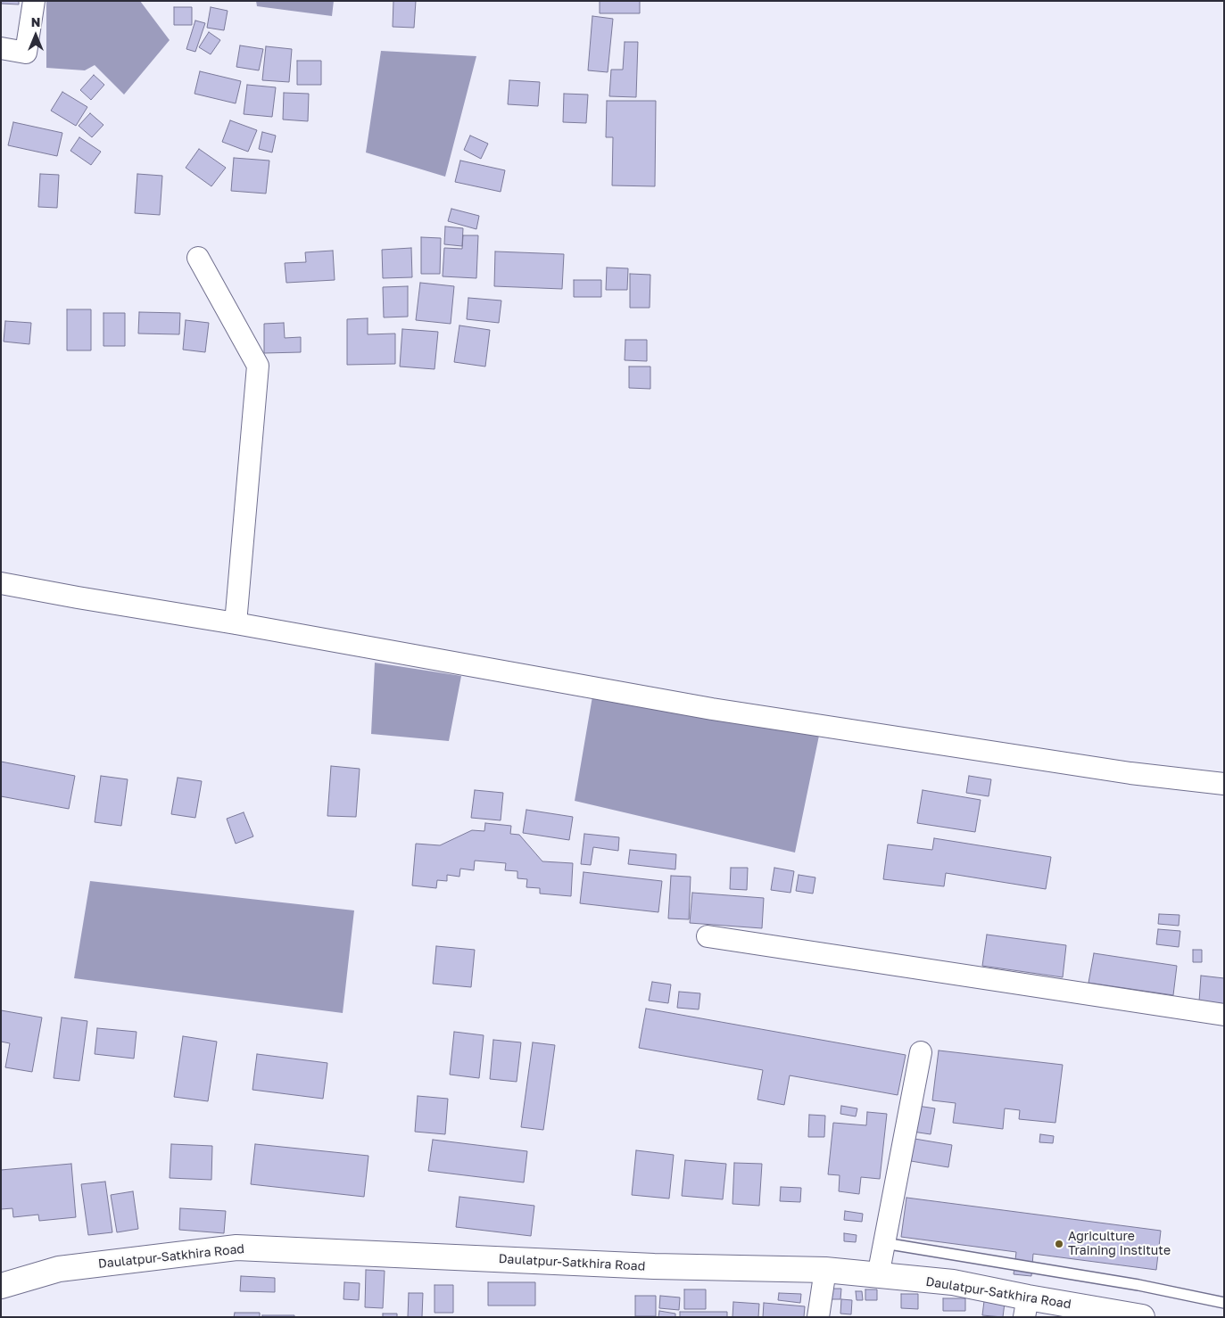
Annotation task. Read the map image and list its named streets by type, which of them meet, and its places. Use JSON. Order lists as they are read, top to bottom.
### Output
{
  "streets": {
    "main road": ["Daulatpur-Satkhira Road"]
  },
  "places": ["Agriculture Training Institute"],
  "north": "top"
}
